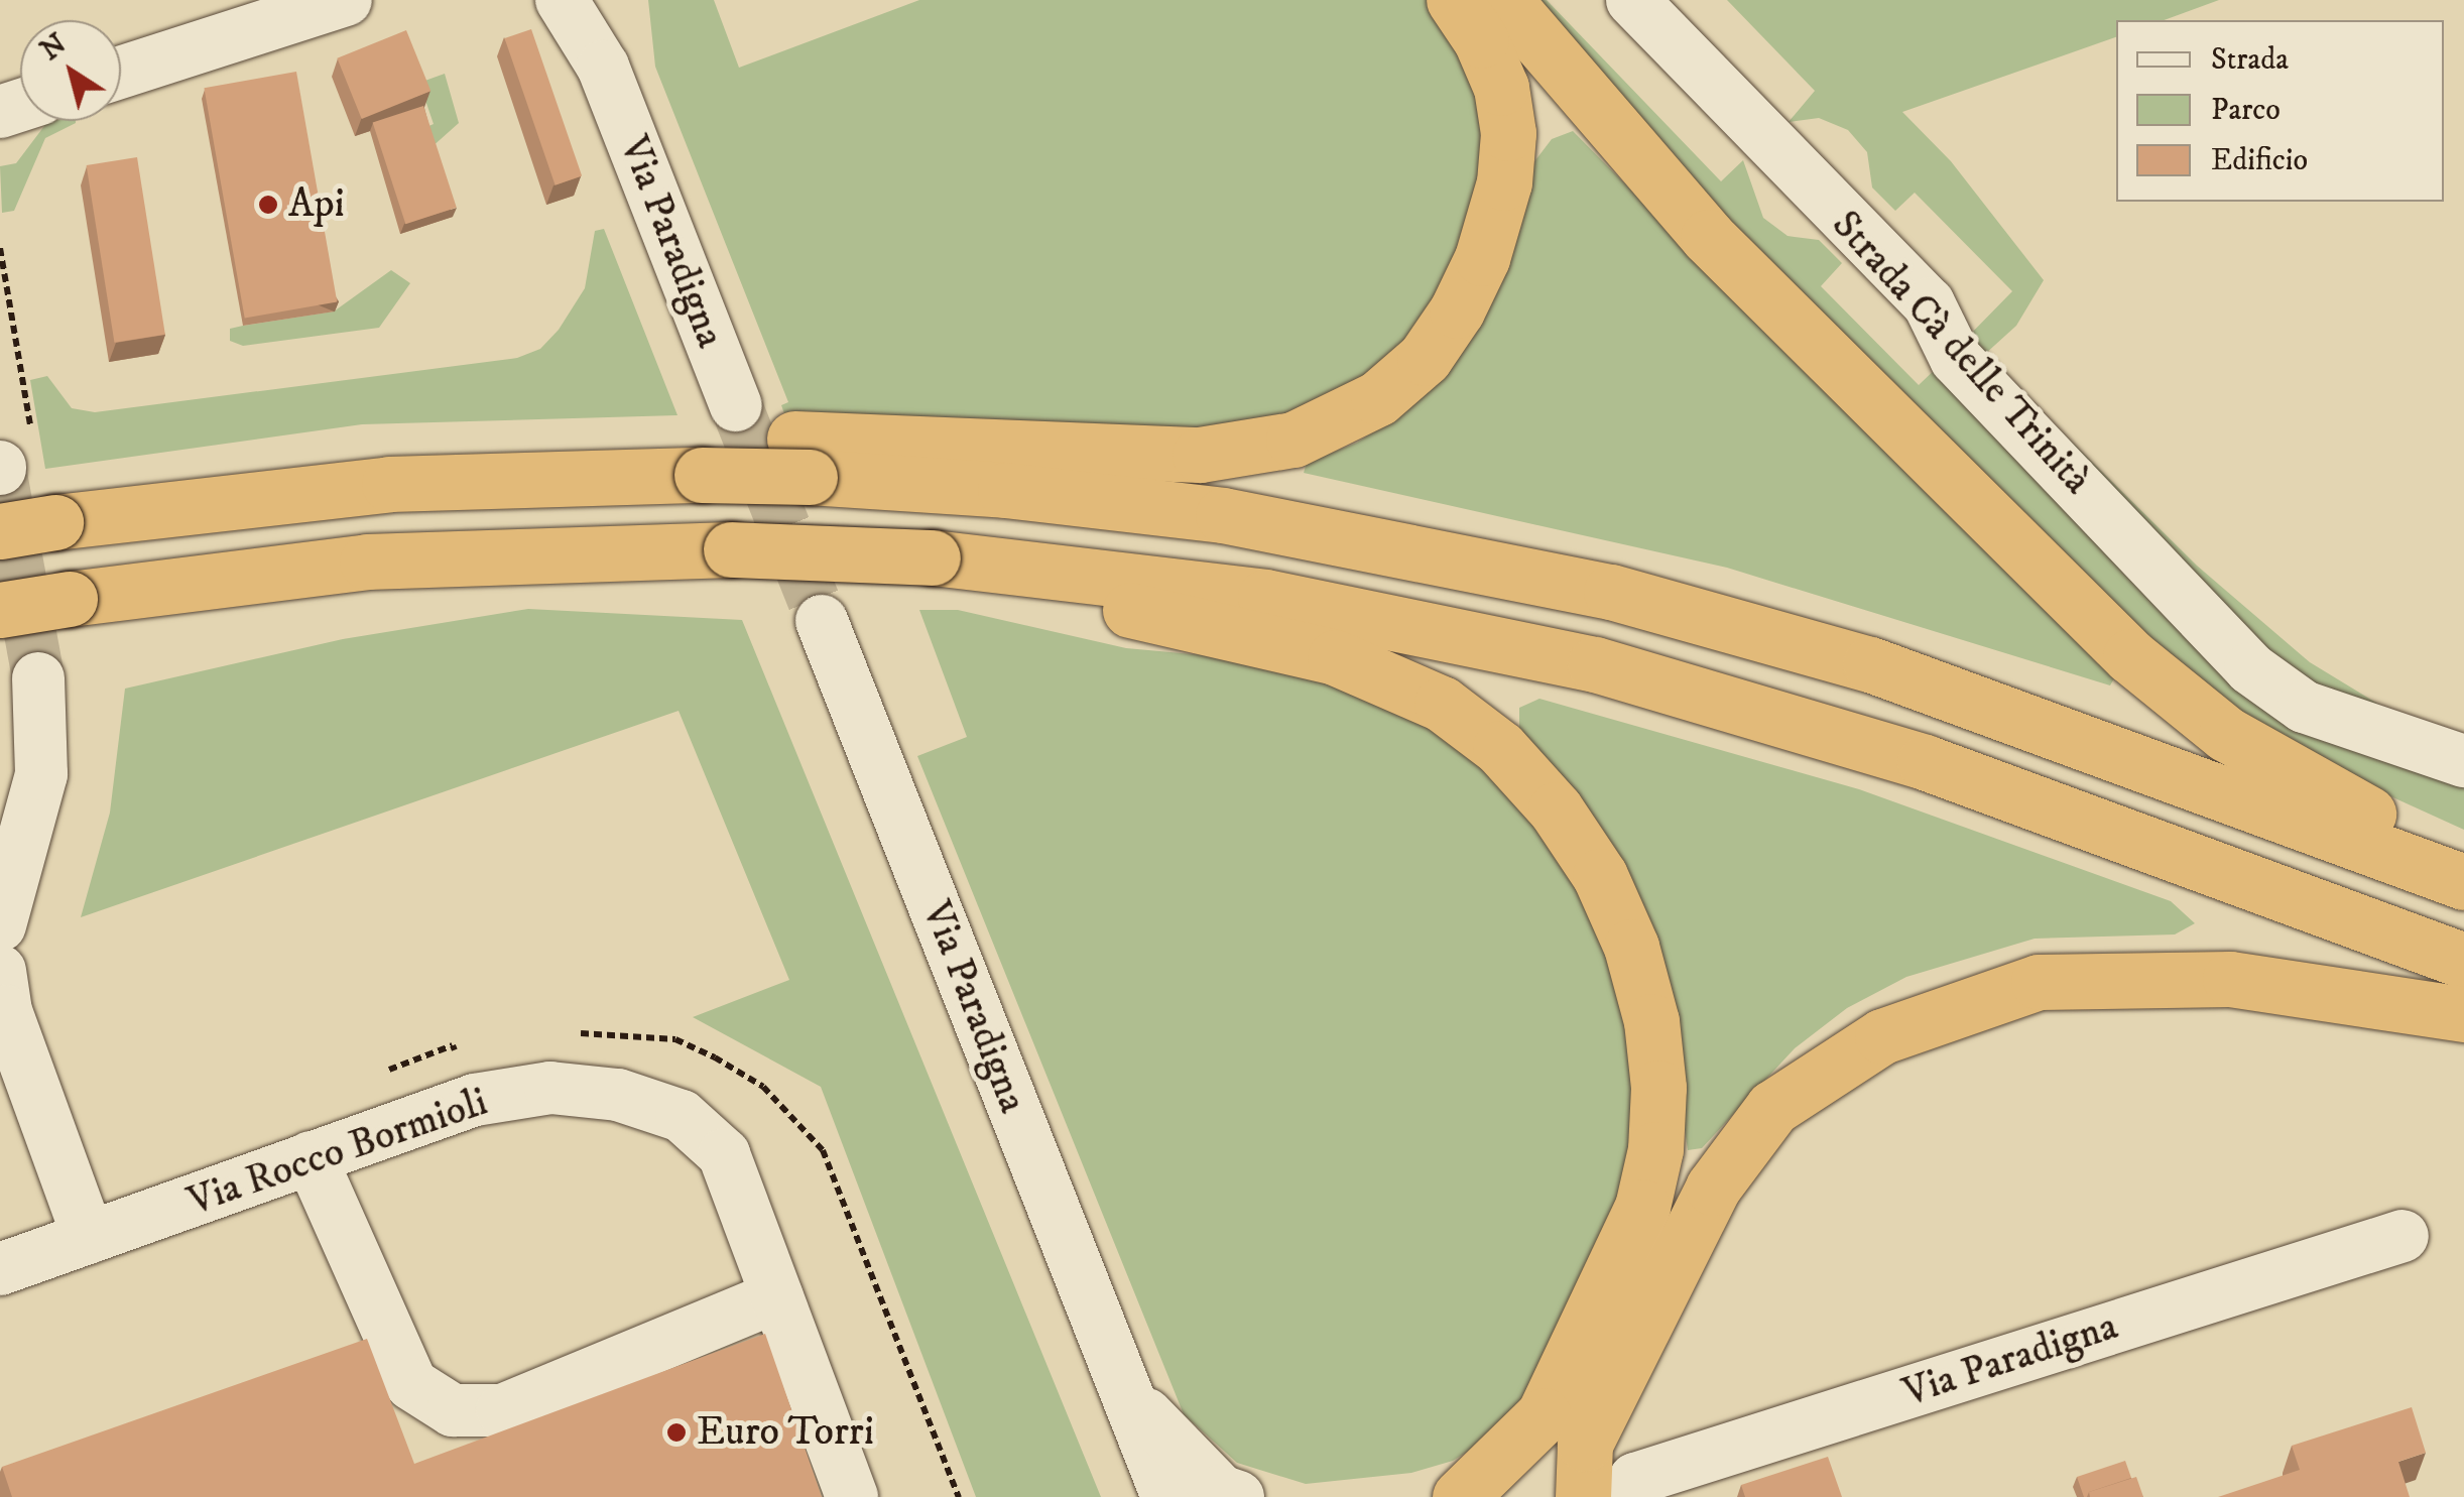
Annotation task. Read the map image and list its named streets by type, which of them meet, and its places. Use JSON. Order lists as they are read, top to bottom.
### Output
{
  "streets": {
    "street": ["Via Paradigna", "Strada Cà delle Trinità", "Via Rocco Bormioli"]
  },
  "places": ["Api", "Euro Torri"],
  "legend": ["Strada", "Parco", "Edificio"],
  "north": "top left"
}
